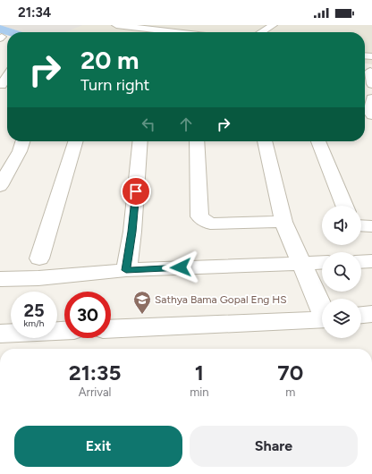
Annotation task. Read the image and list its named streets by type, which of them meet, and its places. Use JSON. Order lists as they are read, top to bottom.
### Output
{
  "places": {
    "school or university": ["Sathya Bama Gopal Eng HS"]
  },
  "page": {
    "status": "21:34",
    "turn": ["20 m", "Turn right"],
    "speed": "25 km/h",
    "limit": "30",
    "eta": [
      "21:35",
      "Arrival",
      "1",
      "min",
      "70",
      "m"
    ],
    "buttons": ["Exit", "Share"]
  }
}
